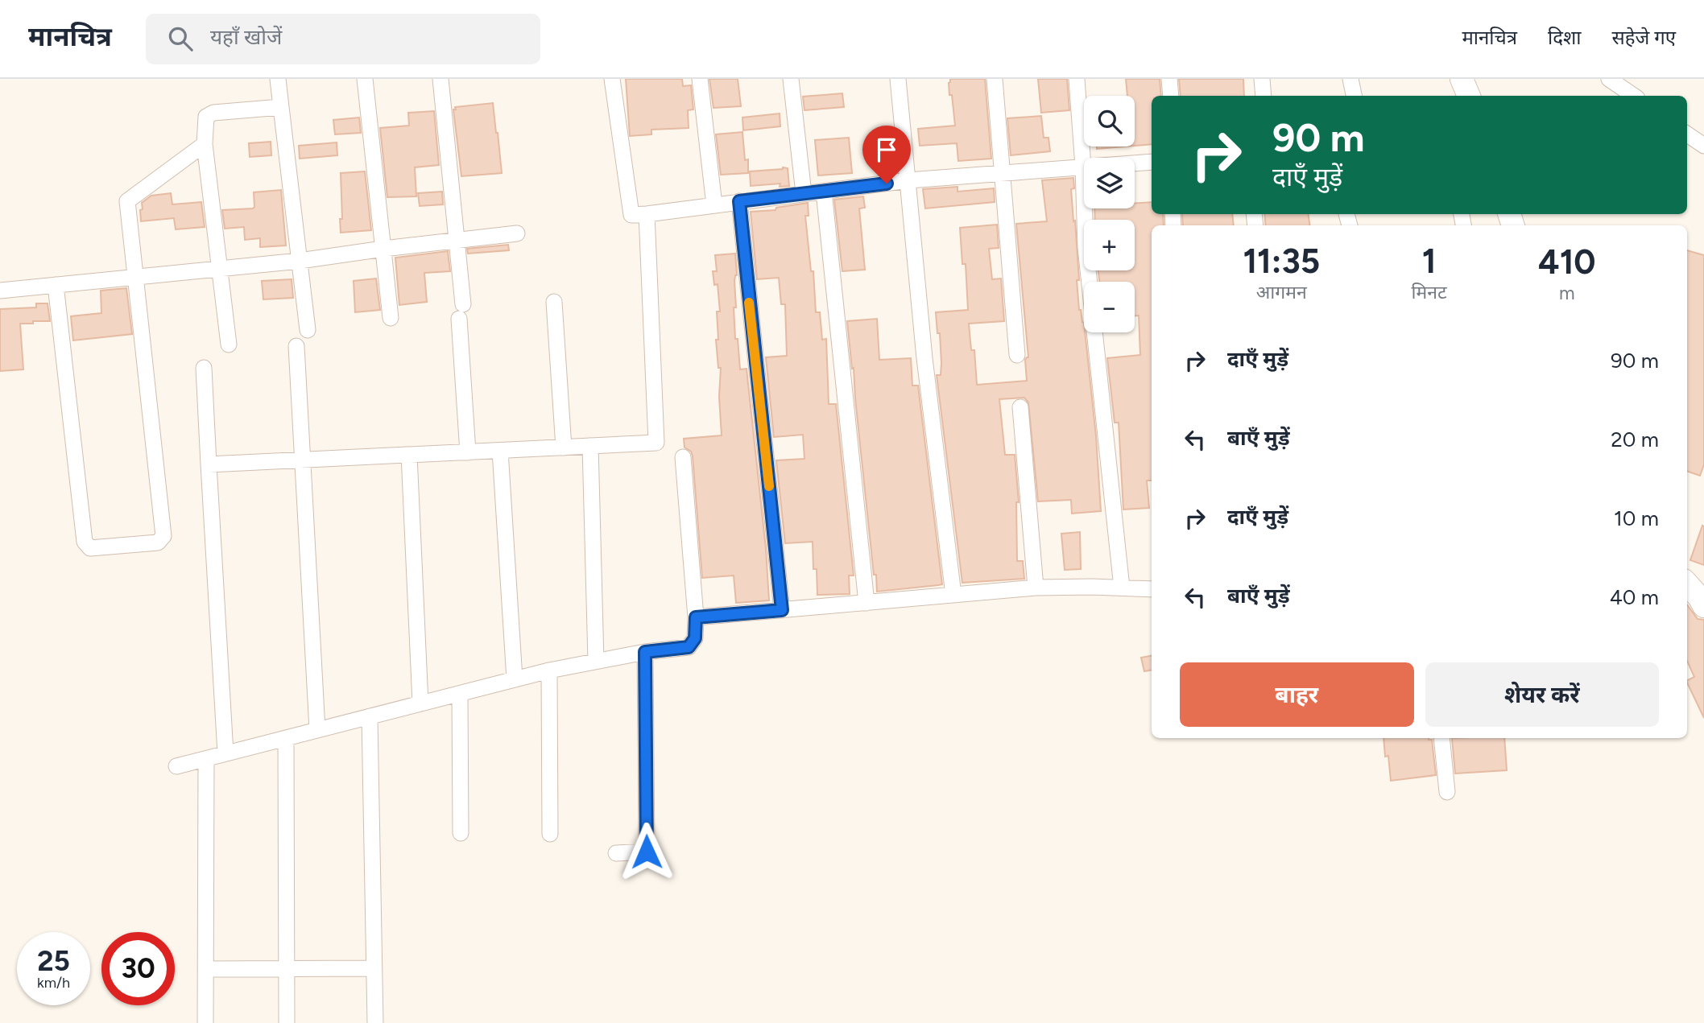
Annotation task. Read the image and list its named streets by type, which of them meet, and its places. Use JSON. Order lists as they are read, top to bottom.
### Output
{
  "page": {
    "header": "मानचित्र",
    "search": "यहाँ खोजें",
    "nav": ["मानचित्र", "दिशा", "सहेजे गए"],
    "map_buttons": ["+", "−"],
    "turn": ["90 m", "दाएँ मुड़ें"],
    "eta": [
      "11:35",
      "आगमन",
      "1",
      "मिनट",
      "410",
      "m"
    ],
    "list": [
      {
        "name": "दाएँ मुड़ें",
        "value": "90 m"
      },
      {
        "name": "बाएँ मुड़ें",
        "value": "20 m"
      },
      {
        "name": "दाएँ मुड़ें",
        "value": "10 m"
      },
      {
        "name": "बाएँ मुड़ें",
        "value": "40 m"
      }
    ],
    "buttons": ["बाहर", "शेयर करें"],
    "speed": "25 km/h",
    "limit": "30"
  }
}
